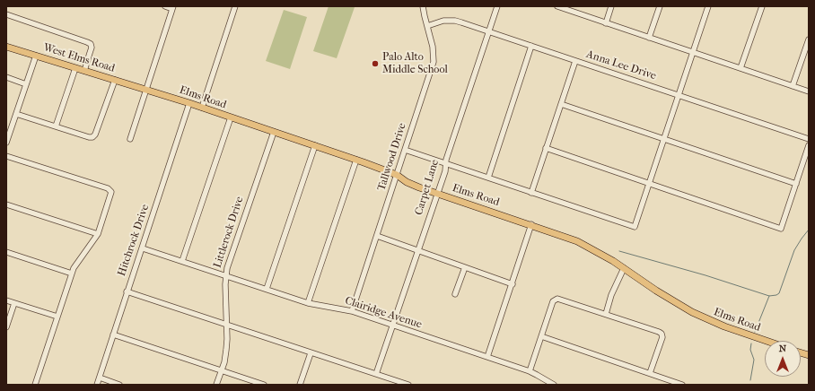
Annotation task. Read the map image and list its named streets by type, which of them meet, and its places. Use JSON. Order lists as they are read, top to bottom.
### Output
{
  "streets": {
    "main road": ["West Elms Road", "Elms Road"],
    "street": [
      "Anna Lee Drive",
      "Tallwood Drive",
      "Carpet Lane",
      "Littlerock Drive",
      "Hitchrock Drive",
      "Clairidge Avenue"
    ]
  },
  "crossings": [
    ["West Elms Road", "Elms Road"],
    ["Anna Lee Drive", "Tallwood Drive"],
    ["Anna Lee Drive", "Carpet Lane"],
    ["Elms Road", "Tallwood Drive"],
    ["Elms Road", "Carpet Lane"],
    ["Elms Road", "Littlerock Drive"],
    ["Elms Road", "Hitchrock Drive"],
    ["Tallwood Drive", "Clairidge Avenue"],
    ["Carpet Lane", "Clairidge Avenue"],
    ["Littlerock Drive", "Clairidge Avenue"],
    ["Hitchrock Drive", "Clairidge Avenue"]
  ],
  "places": ["Palo Alto Middle School"],
  "north": "top"
}
